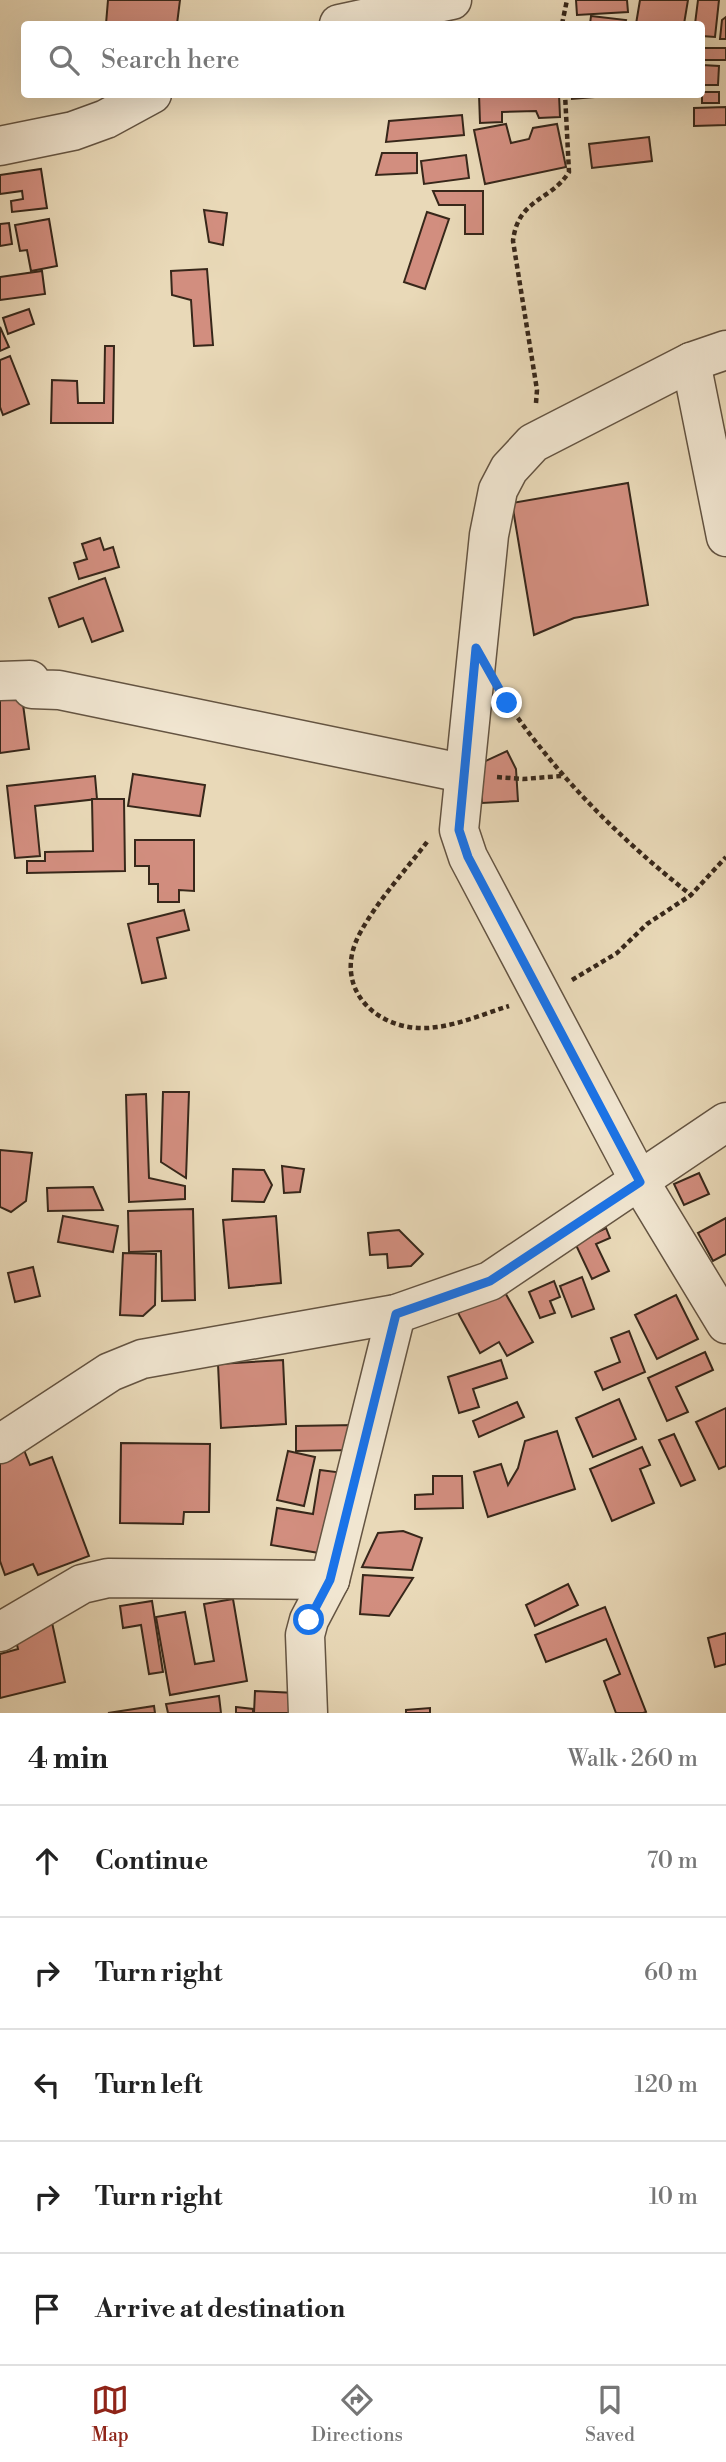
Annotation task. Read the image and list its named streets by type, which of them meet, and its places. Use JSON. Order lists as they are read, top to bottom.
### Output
{
  "page": {
    "search": "Search here",
    "heading": ["4 min", "Walk · 260 m"],
    "list": [
      ["Continue", "70 m"],
      ["Turn right", "60 m"],
      ["Turn left", "120 m"],
      ["Turn right", "10 m"],
      "Arrive at destination"
    ],
    "nav": ["Map", "Directions", "Saved"]
  }
}
